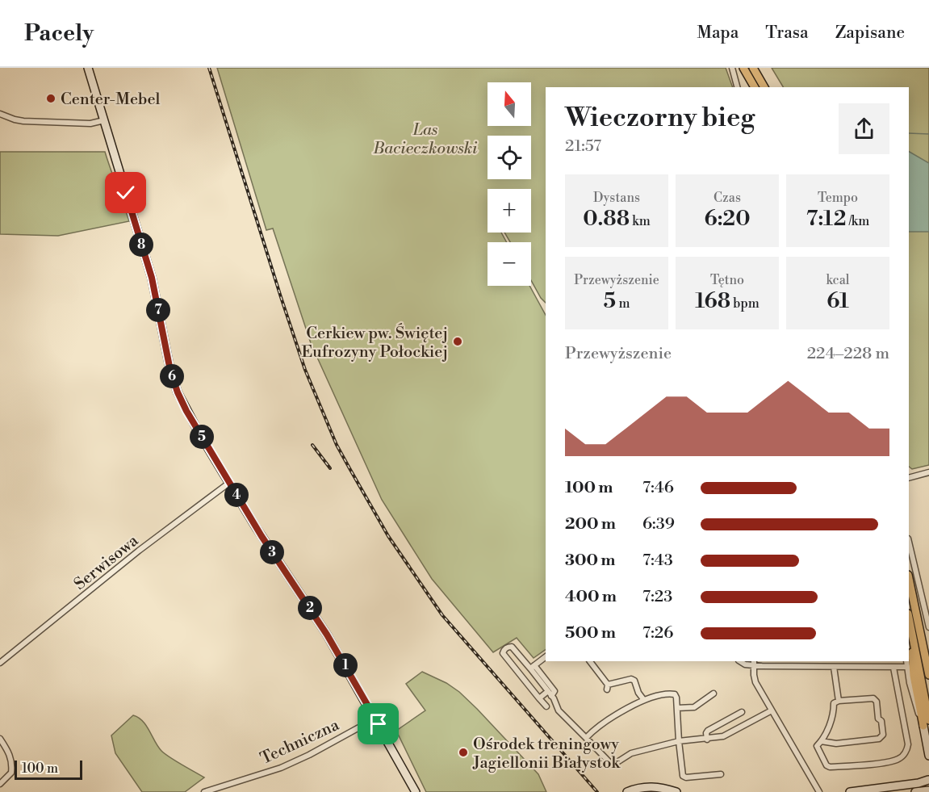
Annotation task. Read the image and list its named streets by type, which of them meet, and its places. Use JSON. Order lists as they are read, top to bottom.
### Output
{
  "streets": {
    "street": ["Serwisowa", "Techniczna"]
  },
  "parks": ["Las Bacieczkowski"],
  "places": ["Center-Mebel", "Cerkiew pw. Świętej Eufrozyny Połockiej", "Ośrodek treningowy Jagiellonii Białystok"],
  "scale_bar": "100 m",
  "north": "top",
  "page": {
    "header": "Pacely",
    "nav": ["Mapa", "Trasa", "Zapisane"],
    "map_buttons": ["+", "−"],
    "heading": ["Wieczorny bieg", "21:57"],
    "stats": [
      ["Dystans", "0.88 km"],
      ["Czas", "6:20"],
      ["Tempo", "7:12 /km"],
      ["Przewyższenie", "5 m"],
      ["Tętno", "168 bpm"],
      ["kcal", "61"]
    ],
    "pins": [
      "8",
      "7",
      "6",
      "5",
      "4",
      "3",
      "2",
      "1"
    ],
    "chart": ["Przewyższenie", "224–228 m"],
    "list": [
      {
        "name": "100 m",
        "note": "7:46"
      },
      {
        "name": "200 m",
        "note": "6:39"
      },
      {
        "name": "300 m",
        "note": "7:43"
      },
      {
        "name": "400 m",
        "note": "7:23"
      },
      {
        "name": "500 m",
        "note": "7:26"
      }
    ],
    "scale": "100 m"
  }
}
